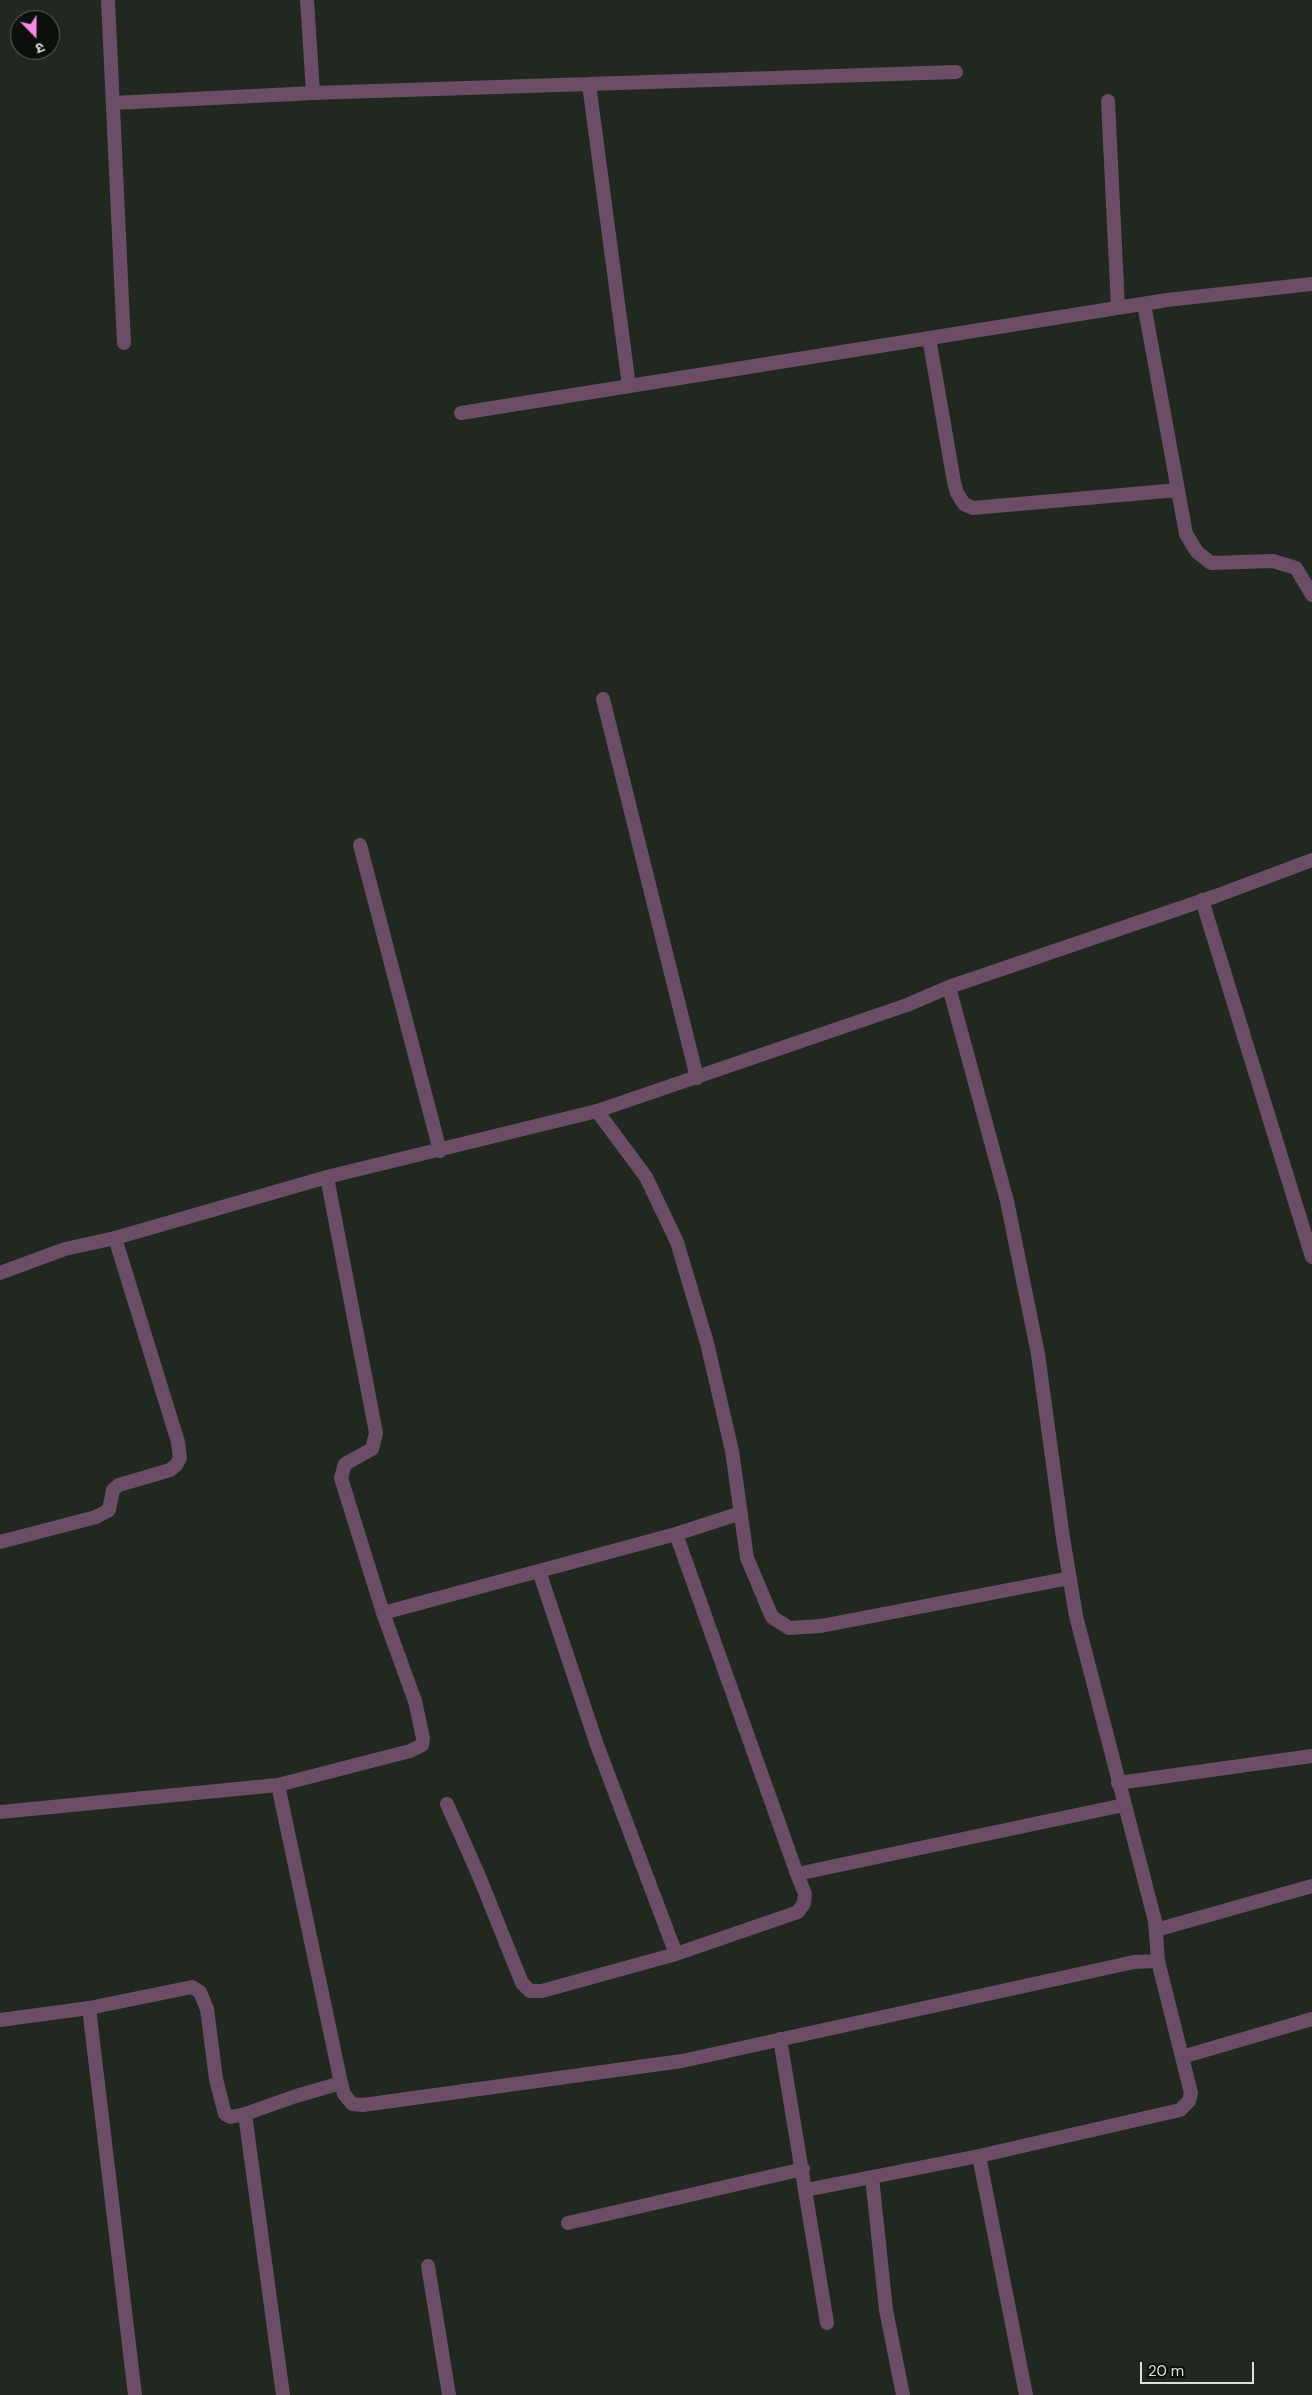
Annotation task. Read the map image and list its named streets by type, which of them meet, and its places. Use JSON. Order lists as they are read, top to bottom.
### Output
{
  "scale_bar": "20 m",
  "north": "bottom"
}
